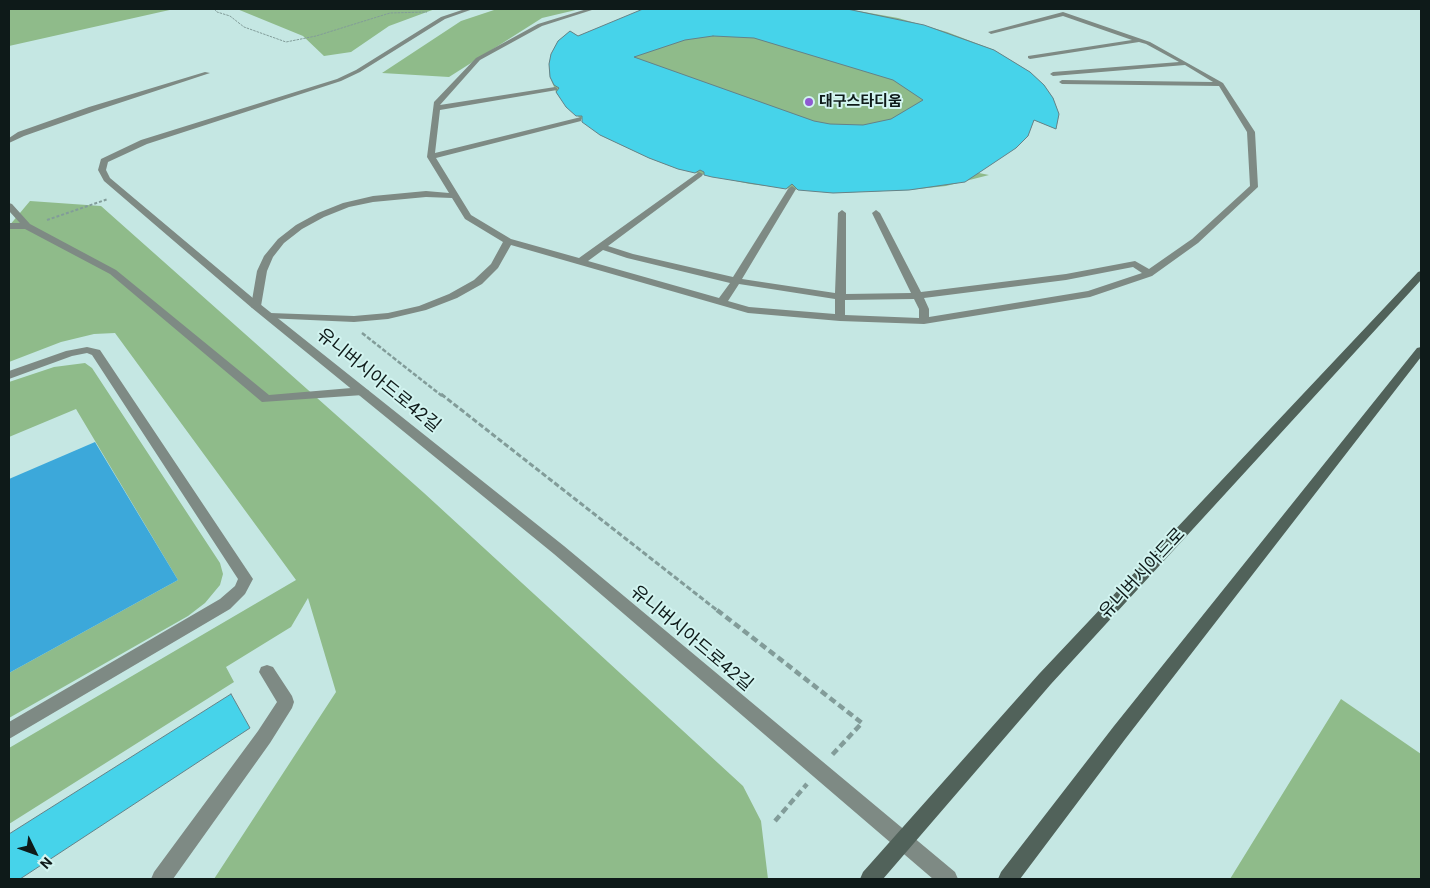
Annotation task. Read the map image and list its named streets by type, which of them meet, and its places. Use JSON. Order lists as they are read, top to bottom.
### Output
{
  "streets": {
    "main road": ["유니버시아드로"],
    "street": ["유니버시아드로42길"]
  },
  "crossings": [
    ["유니버시아드로42길", "유니버시아드로"]
  ],
  "places": ["대구스타디움"],
  "north": "bottom right"
}
